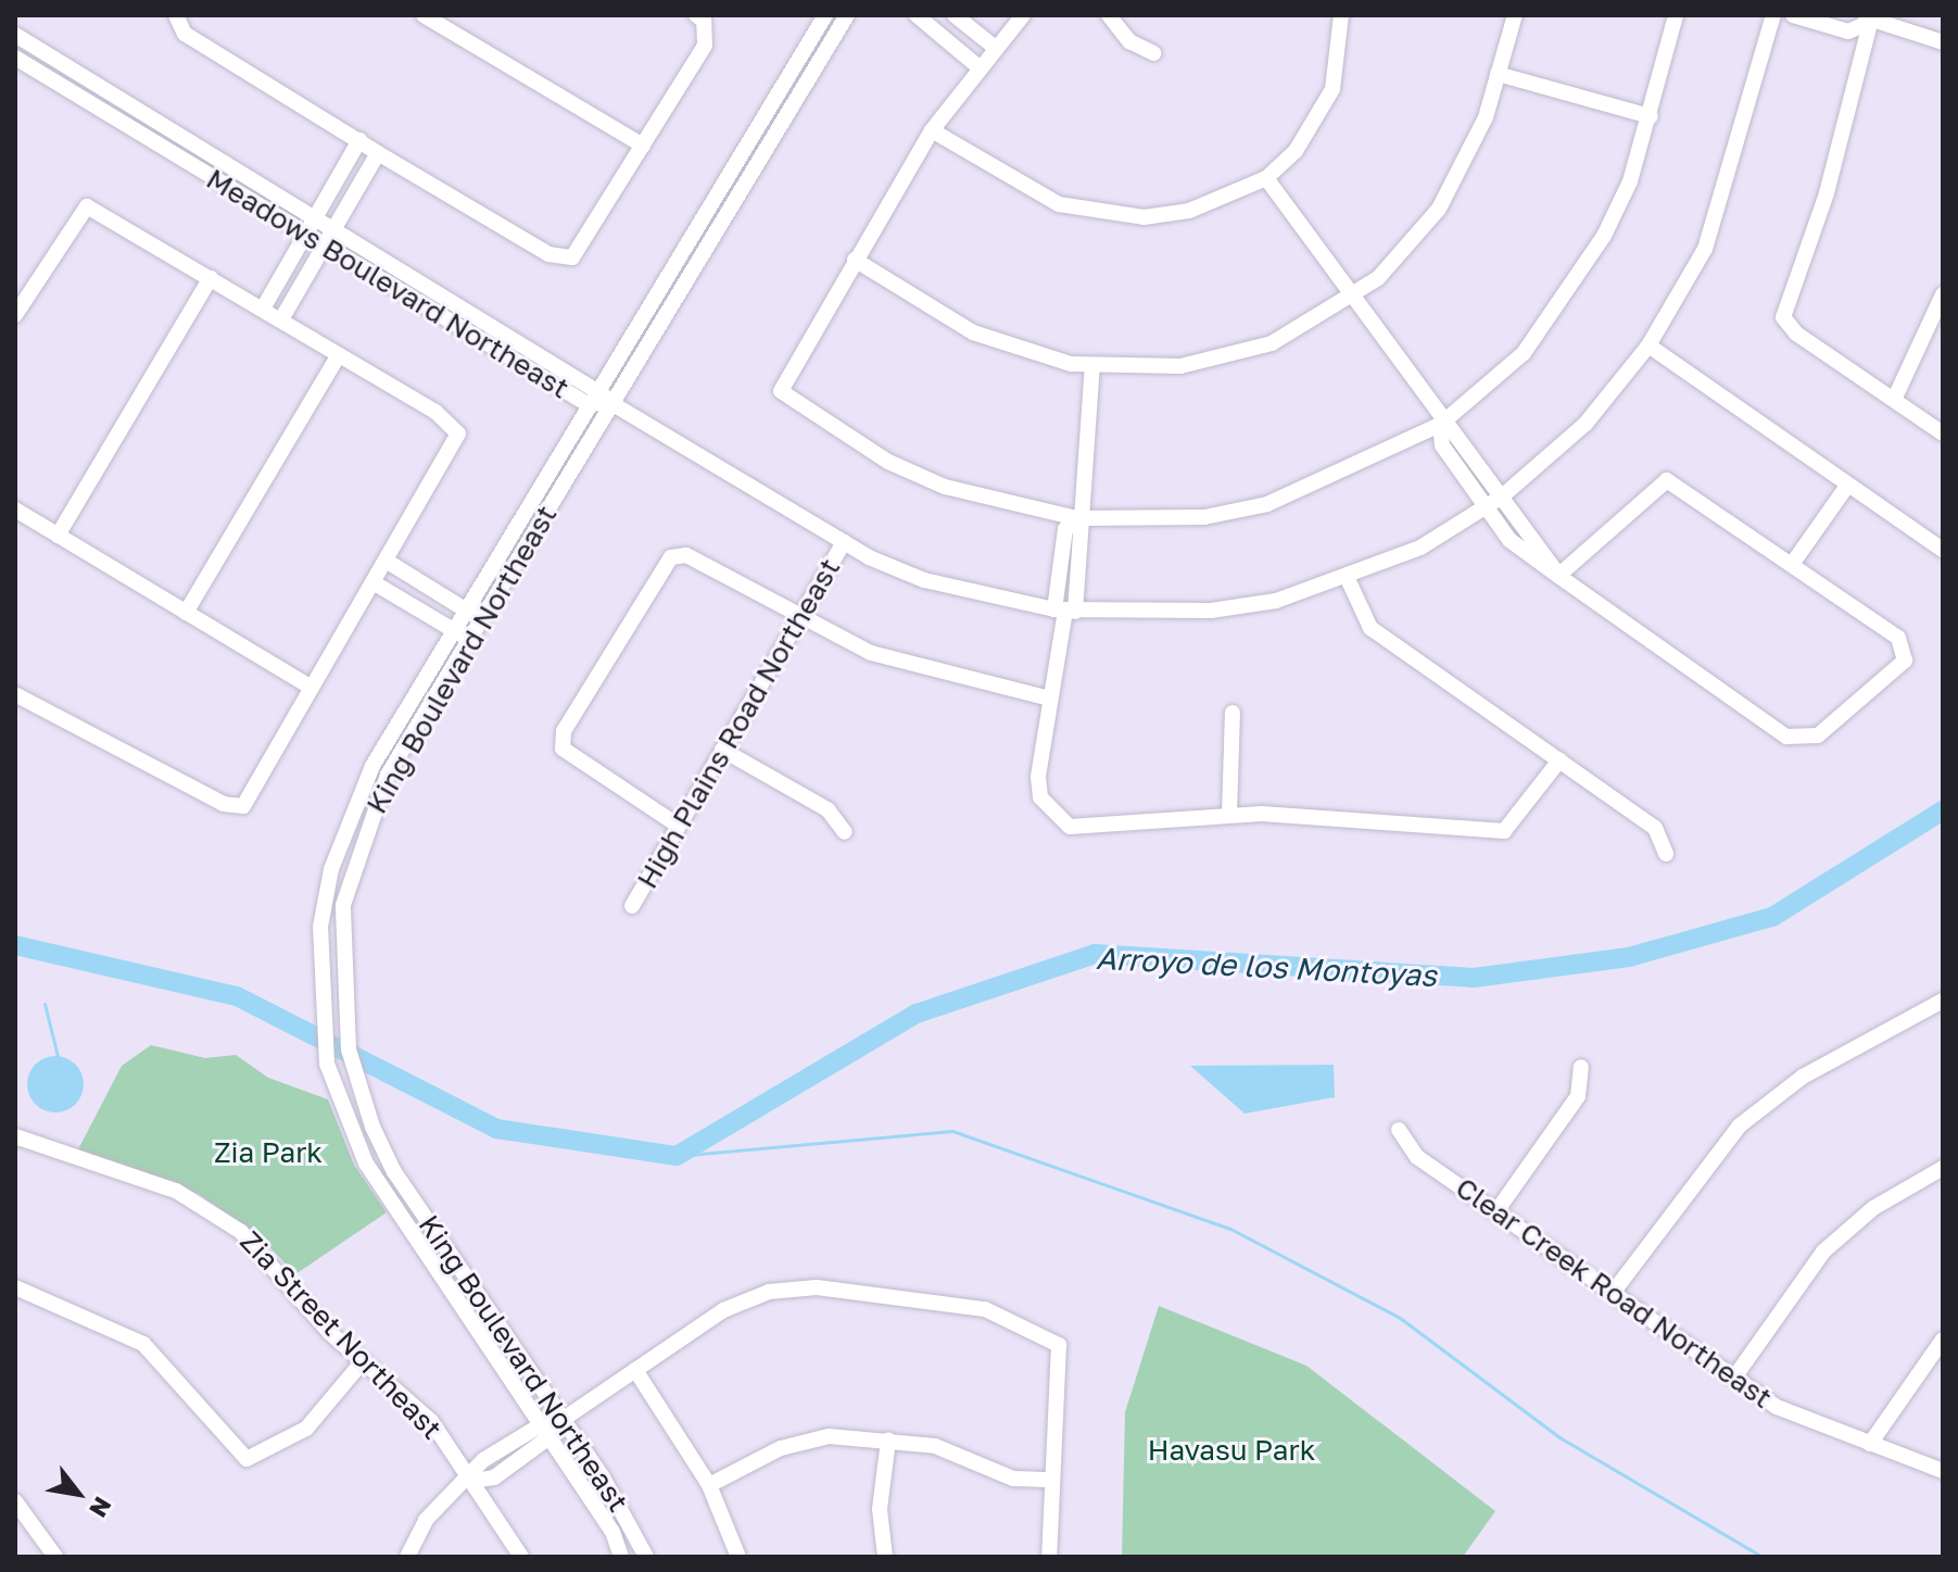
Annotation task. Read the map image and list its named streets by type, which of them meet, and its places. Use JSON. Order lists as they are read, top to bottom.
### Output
{
  "streets": {
    "street": [
      "Meadows Boulevard Northeast",
      "King Boulevard Northeast",
      "High Plains Road Northeast",
      "Clear Creek Road Northeast",
      "Zia Street Northeast"
    ]
  },
  "crossings": [
    ["Meadows Boulevard Northeast", "King Boulevard Northeast"]
  ],
  "water": ["Arroyo de los Montoyas"],
  "parks": ["Zia Park", "Havasu Park"],
  "north": "bottom right"
}
